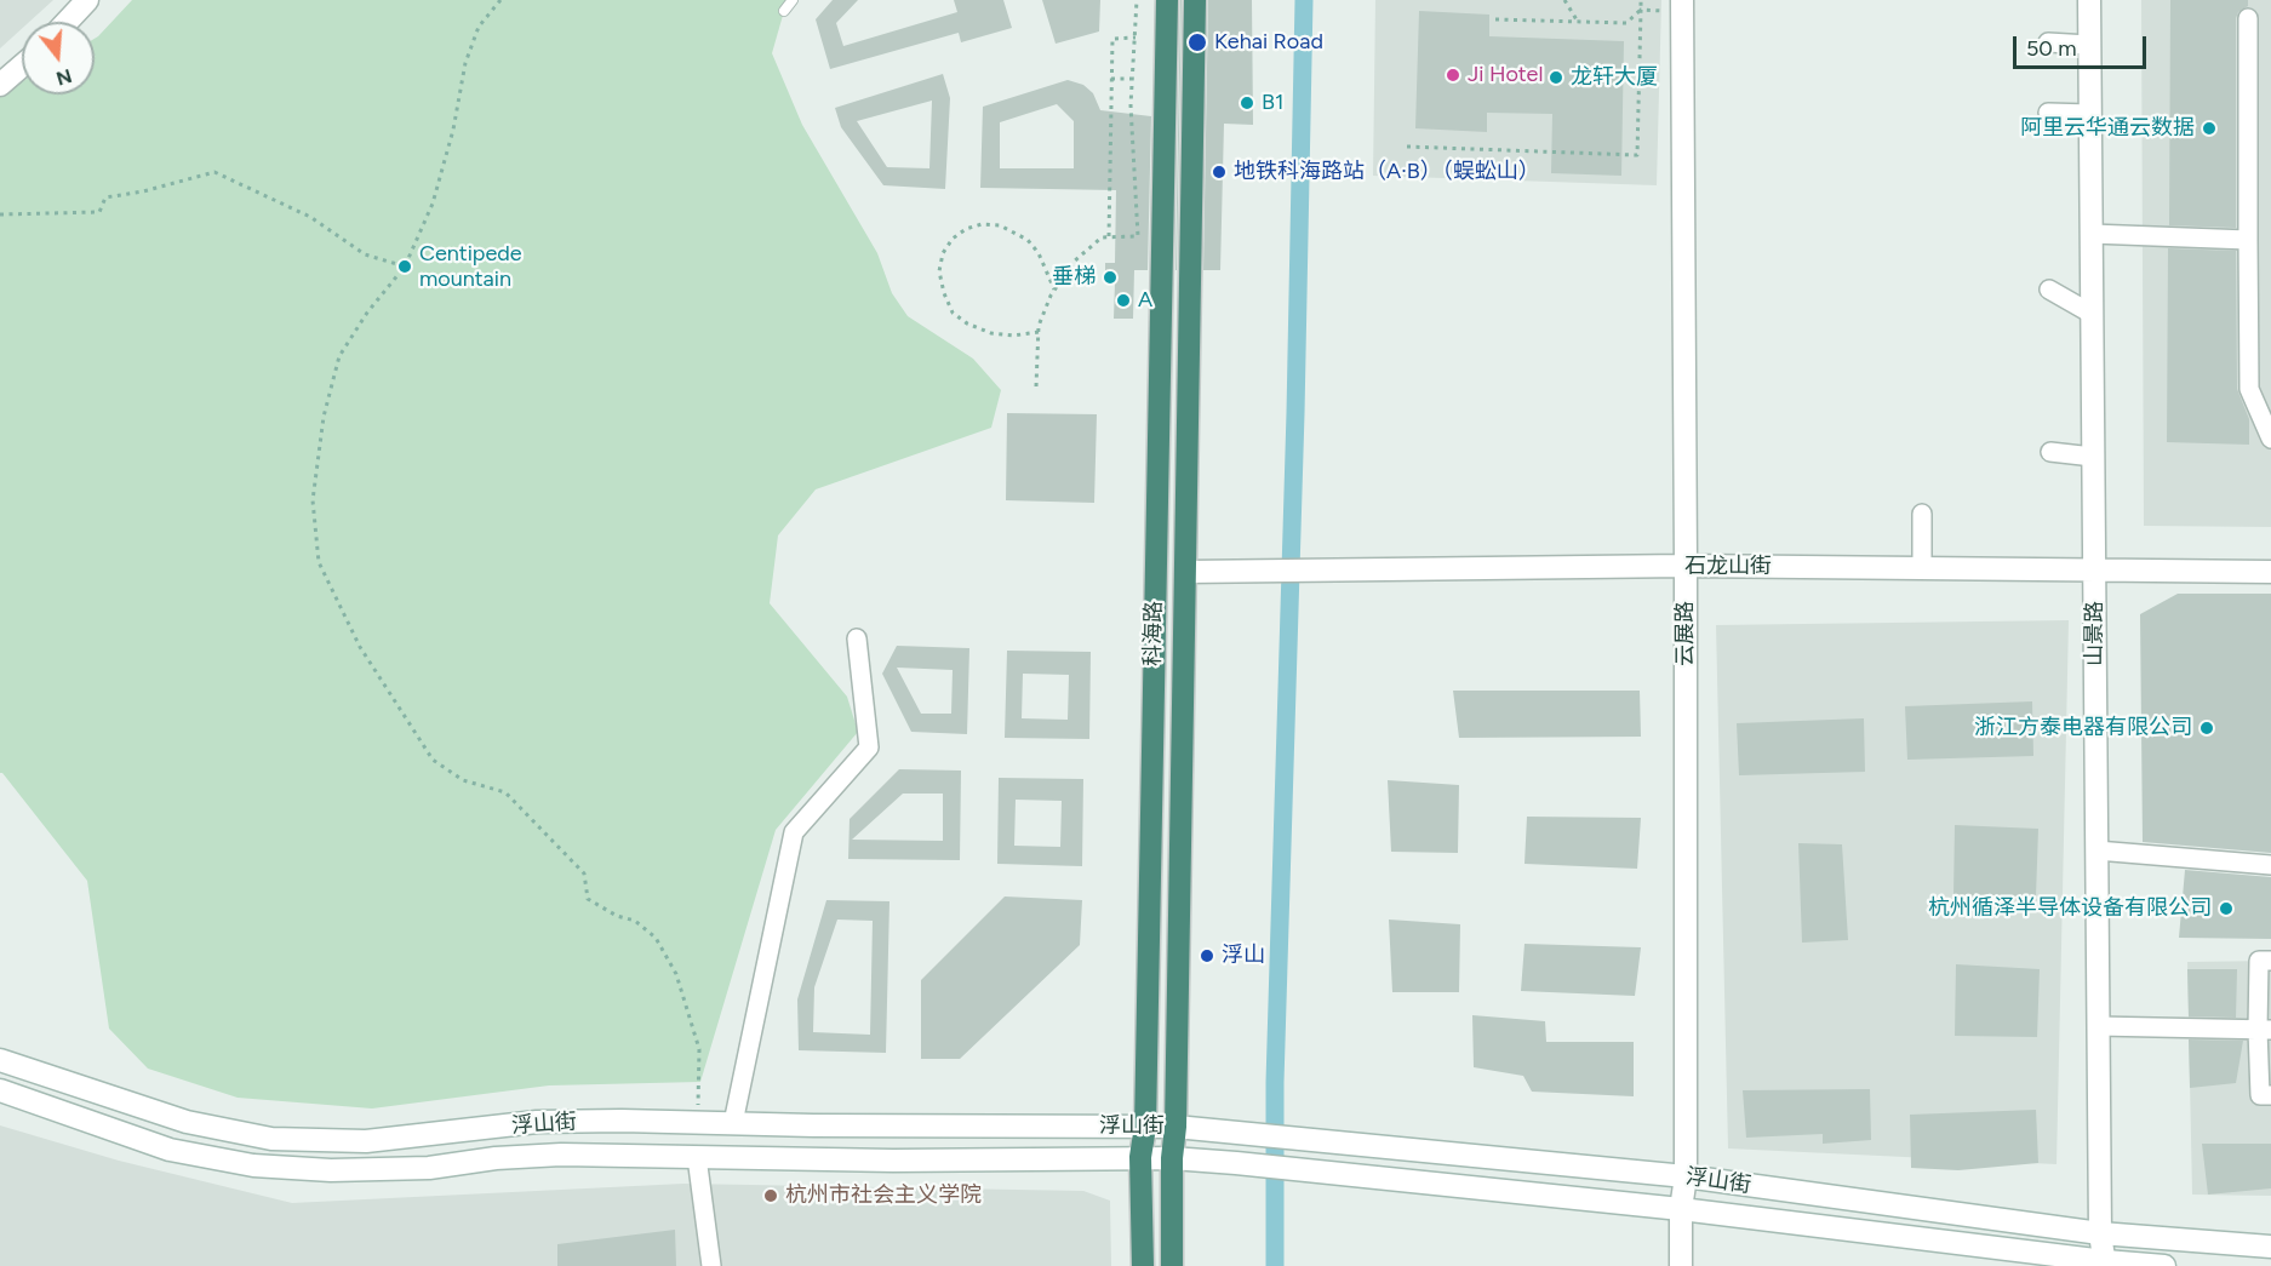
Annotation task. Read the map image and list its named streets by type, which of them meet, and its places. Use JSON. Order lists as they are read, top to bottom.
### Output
{
  "streets": {
    "highway": ["科海路"],
    "main road": [
      "石龙山街",
      "云展路",
      "山景路",
      "浮山街"
    ]
  },
  "crossings": [
    ["石龙山街", "科海路"],
    ["石龙山街", "云展路"],
    ["石龙山街", "山景路"],
    ["科海路", "浮山街"],
    ["云展路", "浮山街"],
    ["山景路", "浮山街"]
  ],
  "places": [
    "Kehai Road",
    "Ji Hotel",
    "龙轩大厦",
    "B1",
    "阿里云华通云数据",
    "地铁科海路站（A·B）（蜈蚣山）",
    "Centipede mountain",
    "垂梯",
    "A",
    "浙江方泰电器有限公司",
    "杭州循泽半导体设备有限公司",
    "浮山",
    "杭州市社会主义学院"
  ],
  "scale_bar": "50 m",
  "north": "bottom"
}
